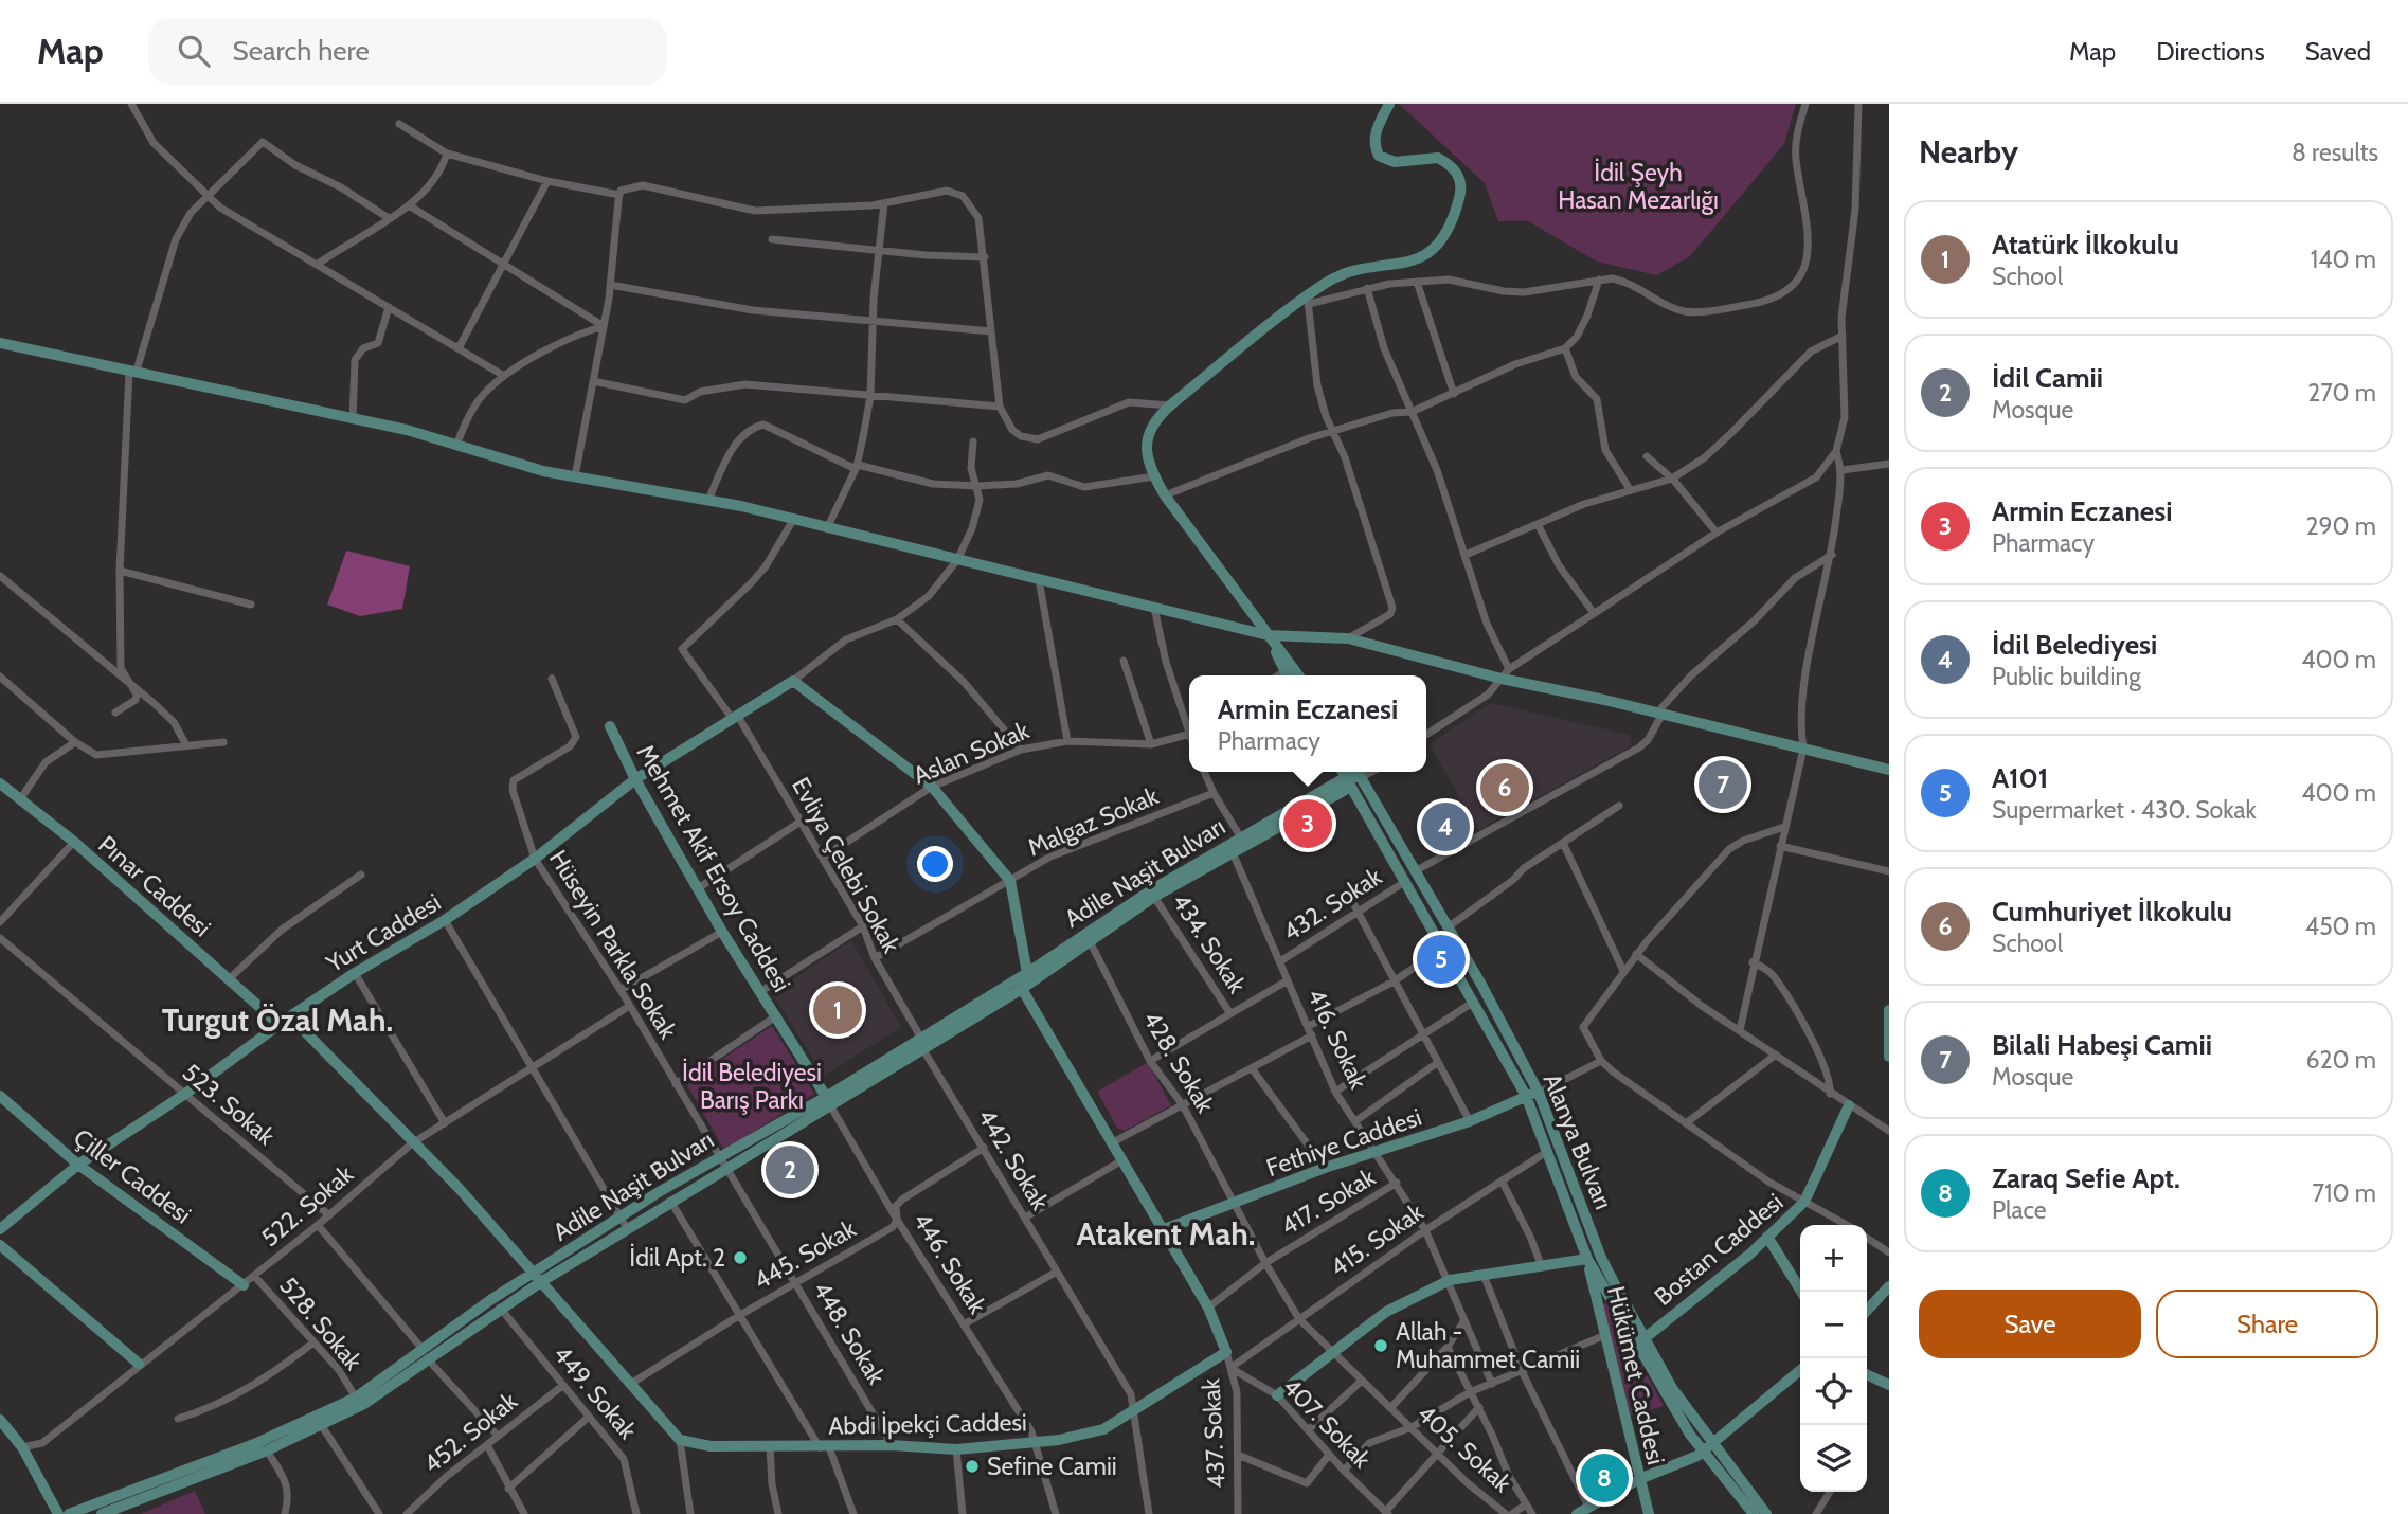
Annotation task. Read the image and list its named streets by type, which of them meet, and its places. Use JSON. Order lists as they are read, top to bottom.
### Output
{
  "streets": {
    "street": [
      "Aslan Sokak",
      "Malgaz Sokak",
      "Evliya Çelebi Sokak",
      "Mehmet Akif Ersoy Caddesi",
      "Adile Naşit Bulvarı",
      "Pınar Caddesi",
      "432. Sokak",
      "Yurt Caddesi",
      "434. Sokak",
      "Hüseyin Parkla Sokak",
      "416. Sokak",
      "428. Sokak",
      "523. Sokak",
      "Alanya Bulvarı",
      "Fethiye Caddesi",
      "442. Sokak",
      "Çiller Caddesi",
      "417. Sokak",
      "522. Sokak",
      "415. Sokak",
      "Bostan Caddesi",
      "445. Sokak",
      "446. Sokak",
      "528. Sokak",
      "448. Sokak",
      "Hükümet Caddesi",
      "449. Sokak",
      "407. Sokak",
      "Abdi İpekçi Caddesi",
      "452. Sokak",
      "437. Sokak",
      "405. Sokak"
    ]
  },
  "crossings": [
    ["Aslan Sokak", "Evliya Çelebi Sokak"],
    ["Malgaz Sokak", "Evliya Çelebi Sokak"],
    ["Malgaz Sokak", "416. Sokak"],
    ["Evliya Çelebi Sokak", "Adile Naşit Bulvarı"],
    ["Evliya Çelebi Sokak", "Yurt Caddesi"],
    ["Evliya Çelebi Sokak", "442. Sokak"],
    ["Mehmet Akif Ersoy Caddesi", "Adile Naşit Bulvarı"],
    ["Mehmet Akif Ersoy Caddesi", "Yurt Caddesi"],
    ["Mehmet Akif Ersoy Caddesi", "446. Sokak"],
    ["Adile Naşit Bulvarı", "434. Sokak"],
    ["Adile Naşit Bulvarı", "Hüseyin Parkla Sokak"],
    ["Adile Naşit Bulvarı", "416. Sokak"],
    ["Adile Naşit Bulvarı", "428. Sokak"],
    ["Adile Naşit Bulvarı", "Alanya Bulvarı"],
    ["Adile Naşit Bulvarı", "442. Sokak"],
    ["Adile Naşit Bulvarı", "446. Sokak"],
    ["Adile Naşit Bulvarı", "528. Sokak"],
    ["Adile Naşit Bulvarı", "448. Sokak"],
    ["Adile Naşit Bulvarı", "449. Sokak"],
    ["Pınar Caddesi", "Yurt Caddesi"],
    ["432. Sokak", "416. Sokak"],
    ["432. Sokak", "Alanya Bulvarı"],
    ["Yurt Caddesi", "Hüseyin Parkla Sokak"],
    ["Yurt Caddesi", "523. Sokak"],
    ["Yurt Caddesi", "Çiller Caddesi"],
    ["Hüseyin Parkla Sokak", "522. Sokak"],
    ["Hüseyin Parkla Sokak", "448. Sokak"],
    ["416. Sokak", "Fethiye Caddesi"],
    ["416. Sokak", "417. Sokak"],
    ["416. Sokak", "415. Sokak"],
    ["428. Sokak", "Fethiye Caddesi"],
    ["428. Sokak", "405. Sokak"],
    ["523. Sokak", "522. Sokak"],
    ["Alanya Bulvarı", "Fethiye Caddesi"],
    ["Alanya Bulvarı", "415. Sokak"],
    ["Alanya Bulvarı", "Bostan Caddesi"],
    ["Alanya Bulvarı", "Hükümet Caddesi"],
    ["Fethiye Caddesi", "405. Sokak"],
    ["442. Sokak", "445. Sokak"],
    ["442. Sokak", "Abdi İpekçi Caddesi"],
    ["Çiller Caddesi", "522. Sokak"],
    ["417. Sokak", "405. Sokak"],
    ["522. Sokak", "528. Sokak"],
    ["415. Sokak", "407. Sokak"],
    ["415. Sokak", "437. Sokak"],
    ["415. Sokak", "405. Sokak"],
    ["445. Sokak", "446. Sokak"],
    ["445. Sokak", "448. Sokak"],
    ["446. Sokak", "Abdi İpekçi Caddesi"],
    ["448. Sokak", "Abdi İpekçi Caddesi"],
    ["449. Sokak", "452. Sokak"],
    ["407. Sokak", "437. Sokak"],
    ["Abdi İpekçi Caddesi", "437. Sokak"]
  ],
  "districts": ["Turgut Özal Mah.", "Atakent Mah."],
  "parks": ["İdil Şeyh Hasan Mezarlığı", "İdil Belediyesi Barış Parkı"],
  "places": ["İdil Apt. 2", "Allah - Muhammet Camii", "Sefine Camii"],
  "page": {
    "header": "Map",
    "search": "Search here",
    "nav": ["Map", "Directions", "Saved"],
    "heading": ["Nearby", "8 results"],
    "list": [
      {
        "mark": "1",
        "name": "Atatürk İlkokulu",
        "note": "School",
        "value": "140 m"
      },
      {
        "mark": "2",
        "name": "İdil Camii",
        "note": "Mosque",
        "value": "270 m"
      },
      {
        "mark": "3",
        "name": "Armin Eczanesi",
        "note": "Pharmacy",
        "value": "290 m"
      },
      {
        "mark": "4",
        "name": "İdil Belediyesi",
        "note": "Public building",
        "value": "400 m"
      },
      {
        "mark": "5",
        "name": "A101",
        "note": "Supermarket · 430. Sokak",
        "value": "400 m"
      },
      {
        "mark": "6",
        "name": "Cumhuriyet İlkokulu",
        "note": "School",
        "value": "450 m"
      },
      {
        "mark": "7",
        "name": "Bilali Habeşi Camii",
        "note": "Mosque",
        "value": "620 m"
      },
      {
        "mark": "8",
        "name": "Zaraq Sefie Apt.",
        "note": "Place",
        "value": "710 m"
      }
    ],
    "popup": ["Armin Eczanesi", "Pharmacy"],
    "pins": [
      "7",
      "6",
      "3",
      "4",
      "5",
      "1",
      "2",
      "8"
    ],
    "map_buttons": ["+", "−"],
    "buttons": ["Save", "Share"]
  }
}
